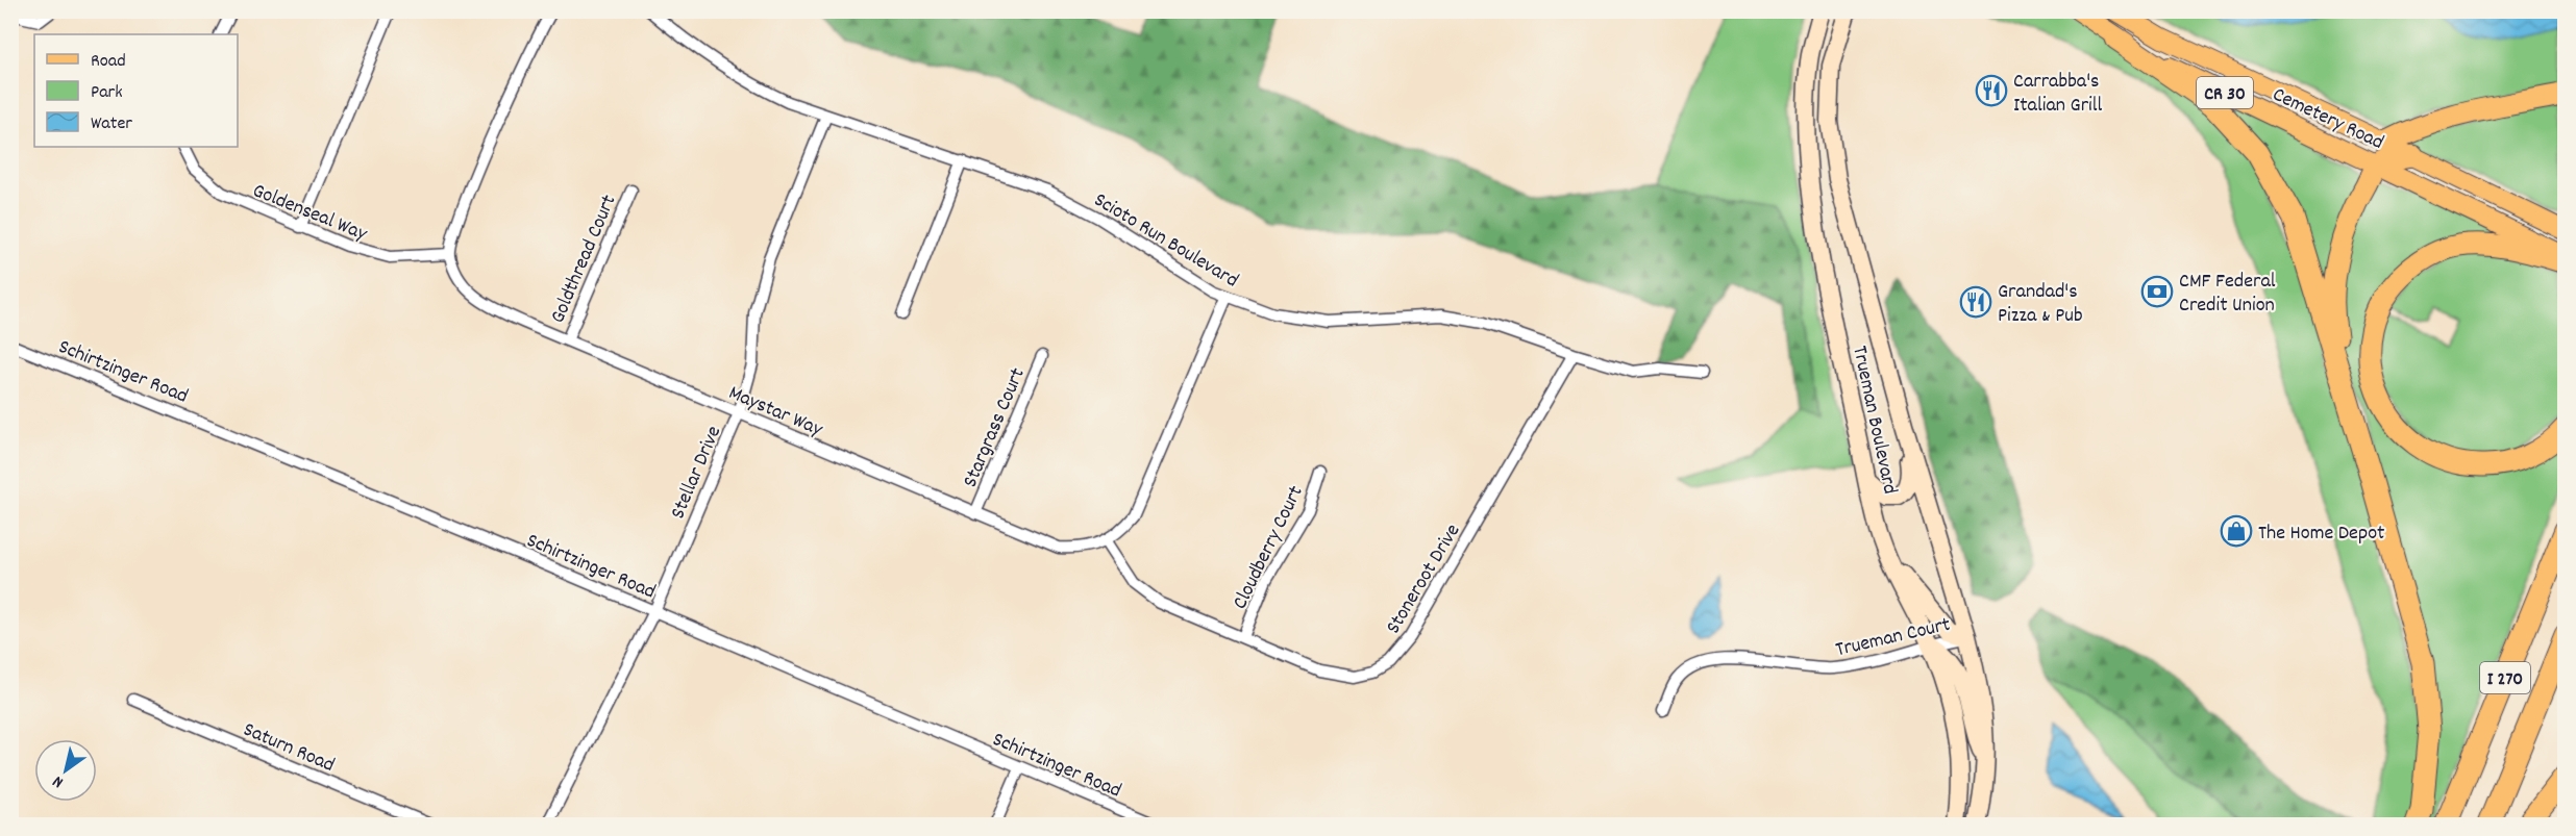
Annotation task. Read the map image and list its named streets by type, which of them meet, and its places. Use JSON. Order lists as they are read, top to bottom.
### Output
{
  "streets": {
    "highway": ["I 270"],
    "main road": ["CR 30", "Cemetery Road", "Trueman Boulevard"],
    "street": [
      "Goldenseal Way",
      "Scioto Run Boulevard",
      "Goldthread Court",
      "Schirtzinger Road",
      "Maystar Way",
      "Stargrass Court",
      "Stellar Drive",
      "Cloudberry Court",
      "Stoneroot Drive",
      "Trueman Court",
      "Saturn Road"
    ]
  },
  "crossings": [
    ["Goldenseal Way", "Maystar Way"],
    ["Scioto Run Boulevard", "Stellar Drive"],
    ["Scioto Run Boulevard", "Stoneroot Drive"],
    ["Goldthread Court", "Maystar Way"],
    ["Schirtzinger Road", "Stellar Drive"],
    ["Maystar Way", "Stargrass Court"],
    ["Maystar Way", "Stellar Drive"],
    ["Maystar Way", "Stoneroot Drive"],
    ["Trueman Boulevard", "Trueman Court"],
    ["Cloudberry Court", "Stoneroot Drive"]
  ],
  "places": {
    "restaurant": ["Carrabba's Italian Grill", "Grandad's Pizza & Pub"],
    "bank": ["CMF Federal Credit Union"],
    "shop": ["The Home Depot"]
  },
  "legend": ["Road", "Park", "Water"],
  "north": "bottom left"
}
